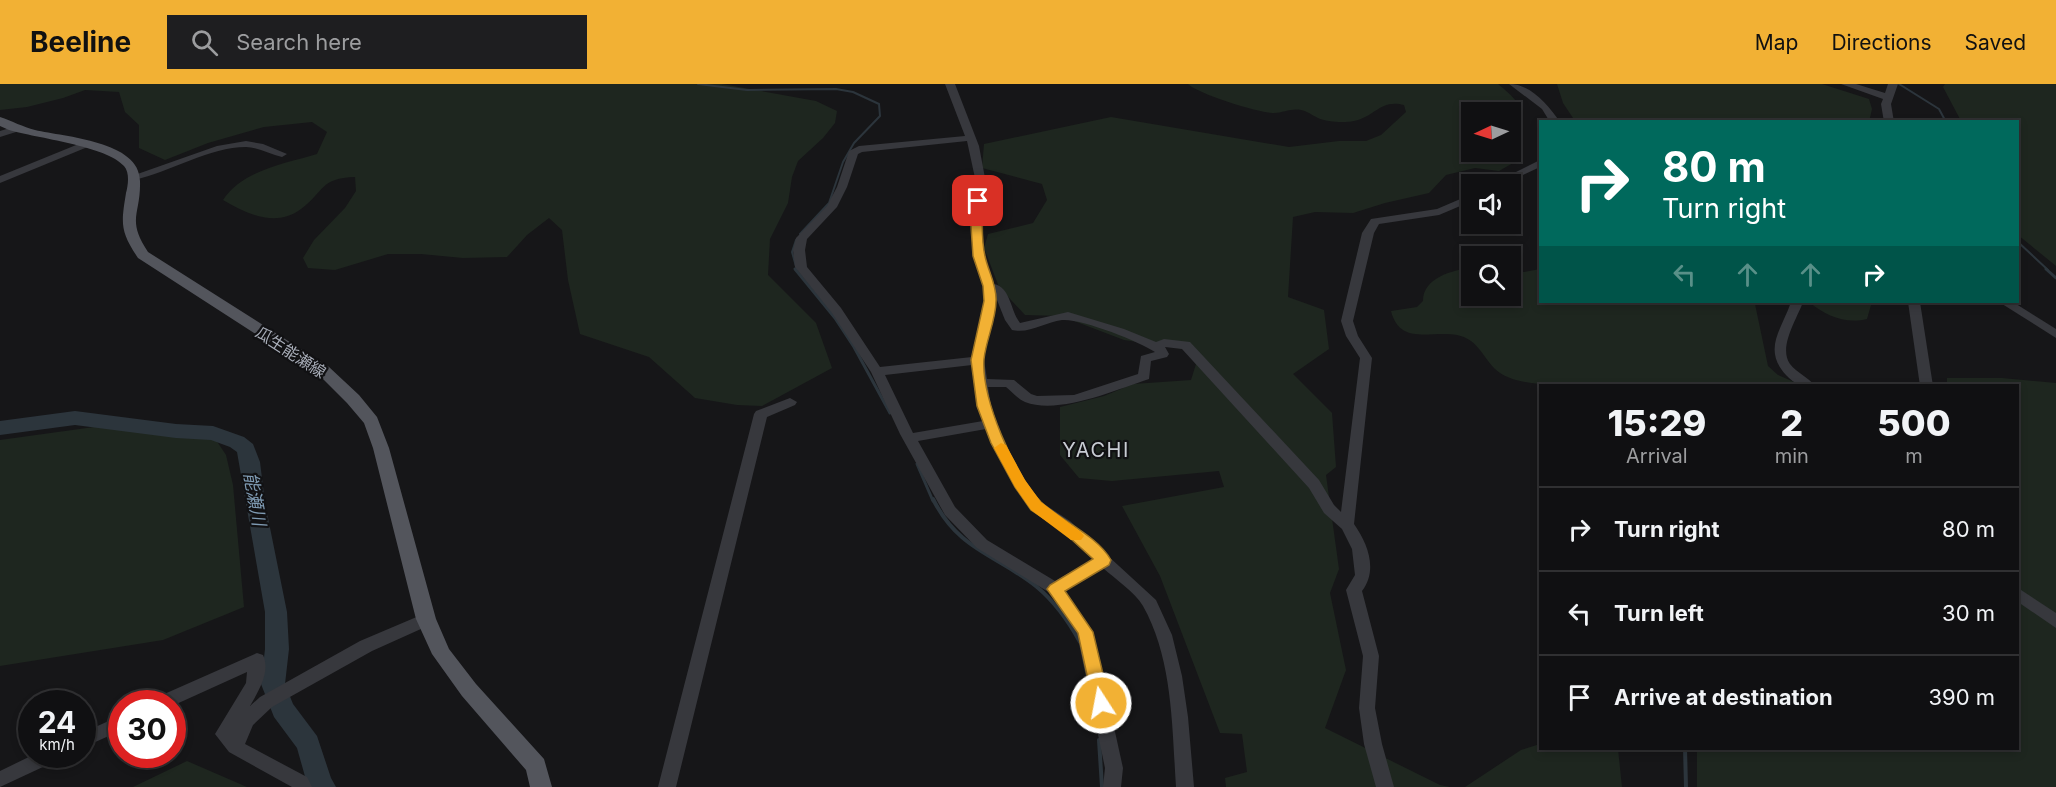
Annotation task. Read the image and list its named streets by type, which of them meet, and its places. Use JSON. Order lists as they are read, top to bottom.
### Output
{
  "streets": {
    "main road": ["瓜生能瀬線"]
  },
  "districts": ["YACHI"],
  "water": ["能瀬川"],
  "north": "left",
  "page": {
    "header": "Beeline",
    "search": "Search here",
    "nav": ["Map", "Directions", "Saved"],
    "turn": ["80 m", "Turn right"],
    "eta": [
      "15:29",
      "Arrival",
      "2",
      "min",
      "500",
      "m"
    ],
    "list": [
      {
        "name": "Turn right",
        "value": "80 m"
      },
      {
        "name": "Turn left",
        "value": "30 m"
      },
      {
        "name": "Arrive at destination",
        "value": "390 m"
      }
    ],
    "speed": "24 km/h",
    "limit": "30"
  }
}
